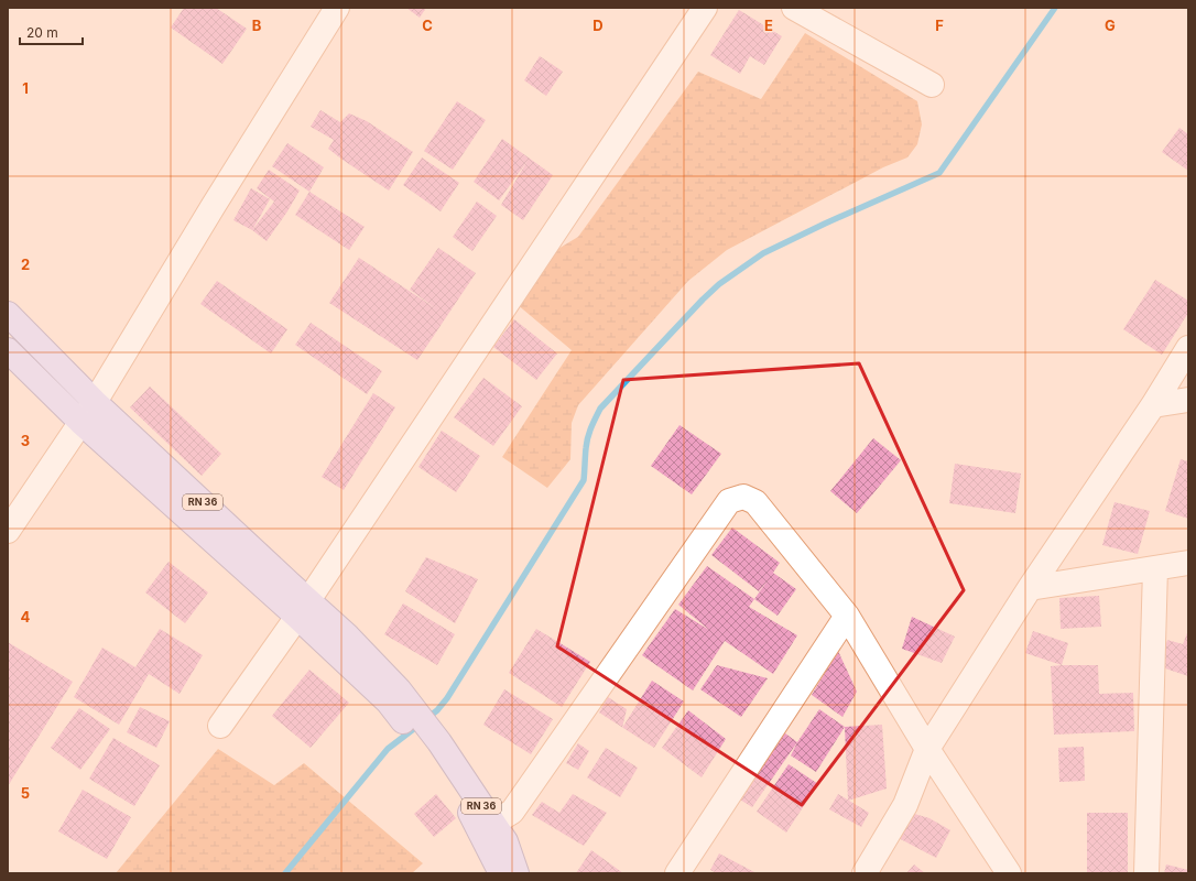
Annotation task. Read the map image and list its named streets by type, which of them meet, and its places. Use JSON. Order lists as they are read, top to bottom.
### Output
{
  "streets": {
    "main road": ["RN 36"]
  },
  "scale_bar": "20 m",
  "grid": {
    "columns": [
      "B",
      "C",
      "D",
      "E",
      "F",
      "G"
    ],
    "rows": [
      "1",
      "2",
      "3",
      "4",
      "5"
    ]
  }
}
